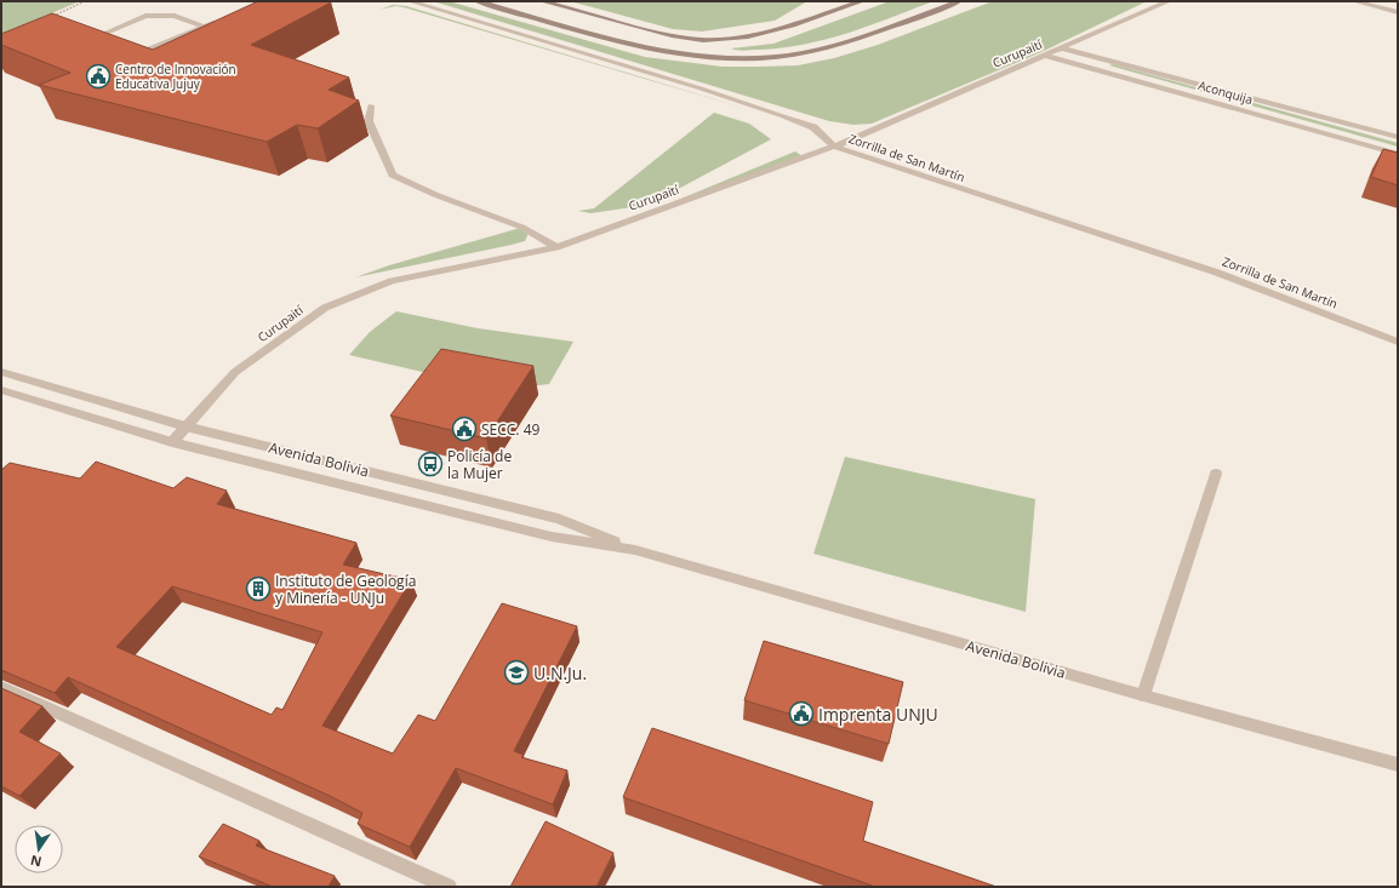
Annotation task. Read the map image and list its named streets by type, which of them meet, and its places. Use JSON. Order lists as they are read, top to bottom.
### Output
{
  "streets": {
    "street": [
      "Curupaití",
      "Aconquija",
      "Zorrilla de San Martín",
      "Avenida Bolivia"
    ]
  },
  "crossings": [
    ["Curupaití", "Aconquija"],
    ["Curupaití", "Zorrilla de San Martín"],
    ["Curupaití", "Avenida Bolivia"]
  ],
  "places": {
    "public building": ["Centro de Innovación Educativa Jujuy", "SECC. 49", "Imprenta UNJU"],
    "bus stop": ["Policía de la Mujer"],
    "building": ["Instituto de Geología y Minería - UNJu"],
    "school or university": ["U.N.Ju."]
  },
  "north": "bottom"
}
